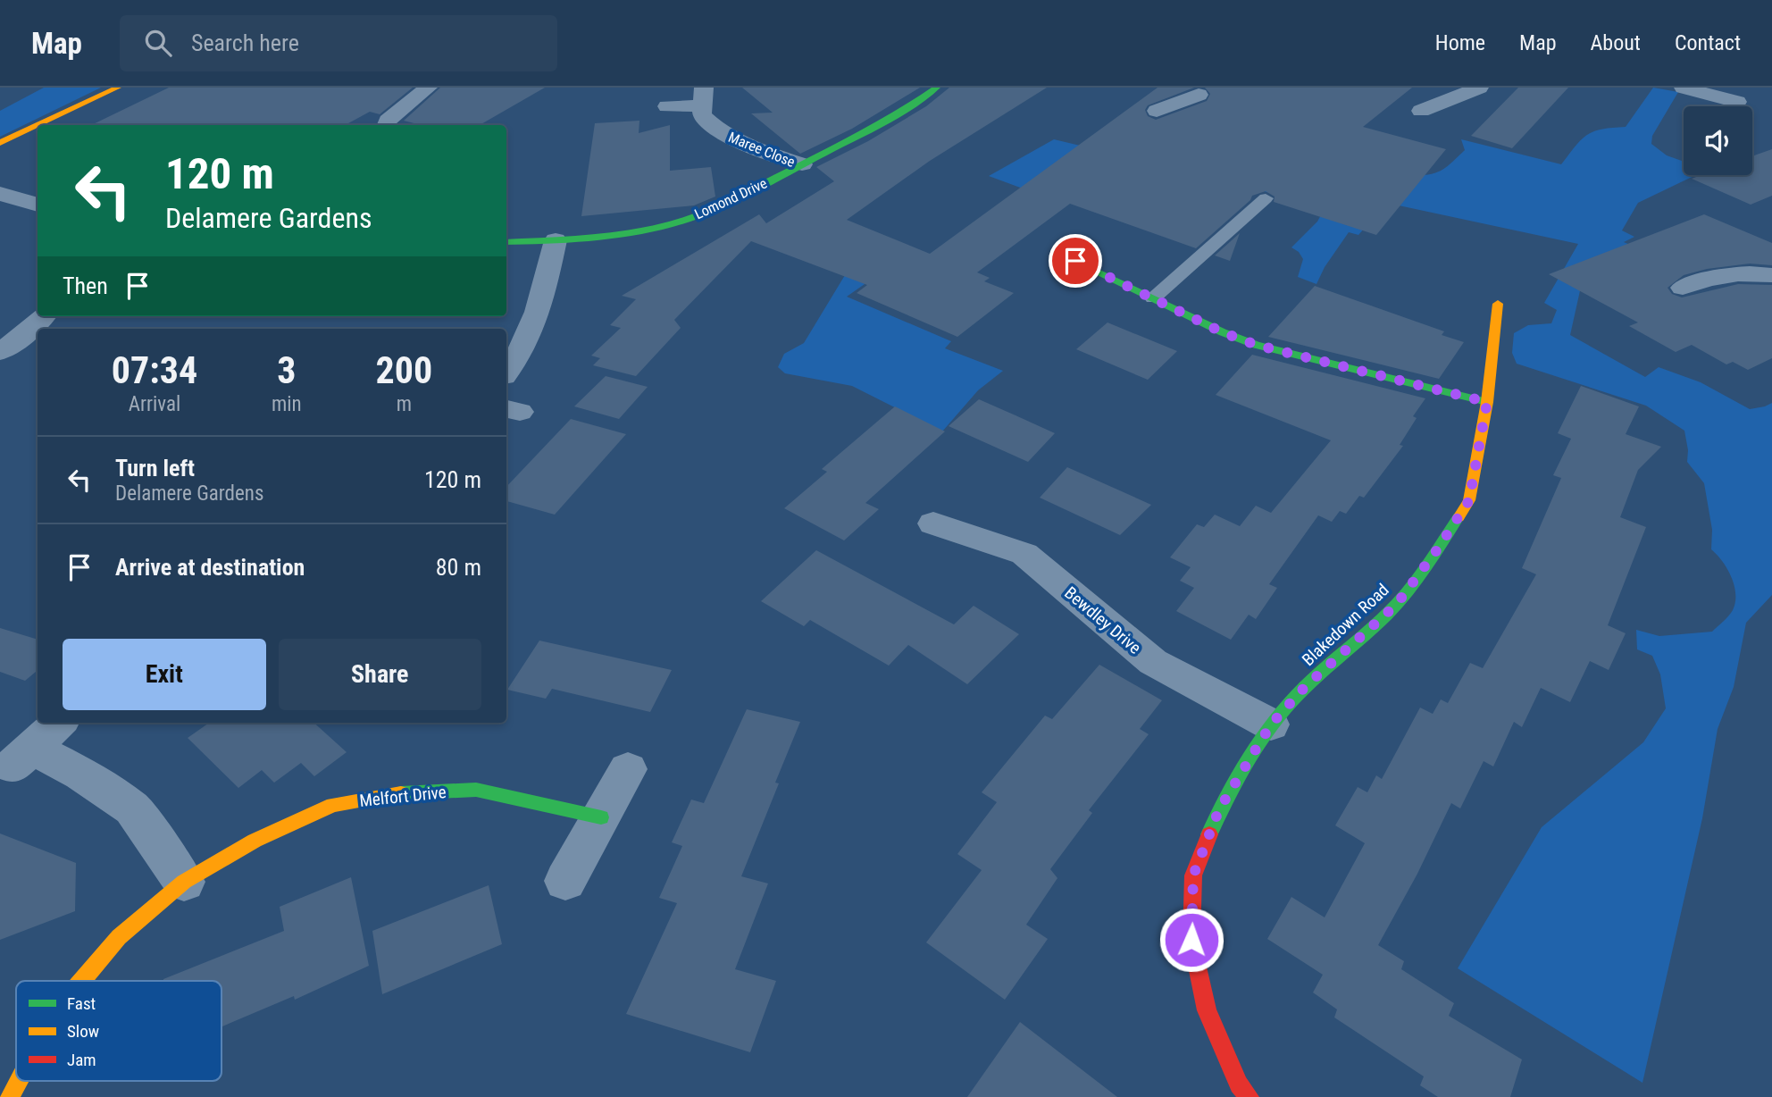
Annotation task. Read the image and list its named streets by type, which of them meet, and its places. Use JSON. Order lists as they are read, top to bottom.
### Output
{
  "streets": {
    "street": [
      "Maree Close",
      "Lomond Drive",
      "Bewdley Drive",
      "Blakedown Road",
      "Melfort Drive"
    ]
  },
  "crossings": [
    ["Maree Close", "Lomond Drive"],
    ["Bewdley Drive", "Blakedown Road"]
  ],
  "legend": ["Fast", "Slow", "Jam"],
  "page": {
    "header": "Map",
    "search": "Search here",
    "nav": [
      "Home",
      "Map",
      "About",
      "Contact"
    ],
    "turn": ["120 m", "Delamere Gardens"],
    "then": "Then",
    "eta": [
      "07:34",
      "Arrival",
      "3",
      "min",
      "200",
      "m"
    ],
    "list": [
      {
        "name": "Turn left",
        "note": "Delamere Gardens",
        "value": "120 m"
      },
      {
        "name": "Arrive at destination",
        "value": "80 m"
      }
    ],
    "buttons": ["Exit", "Share"]
  }
}
